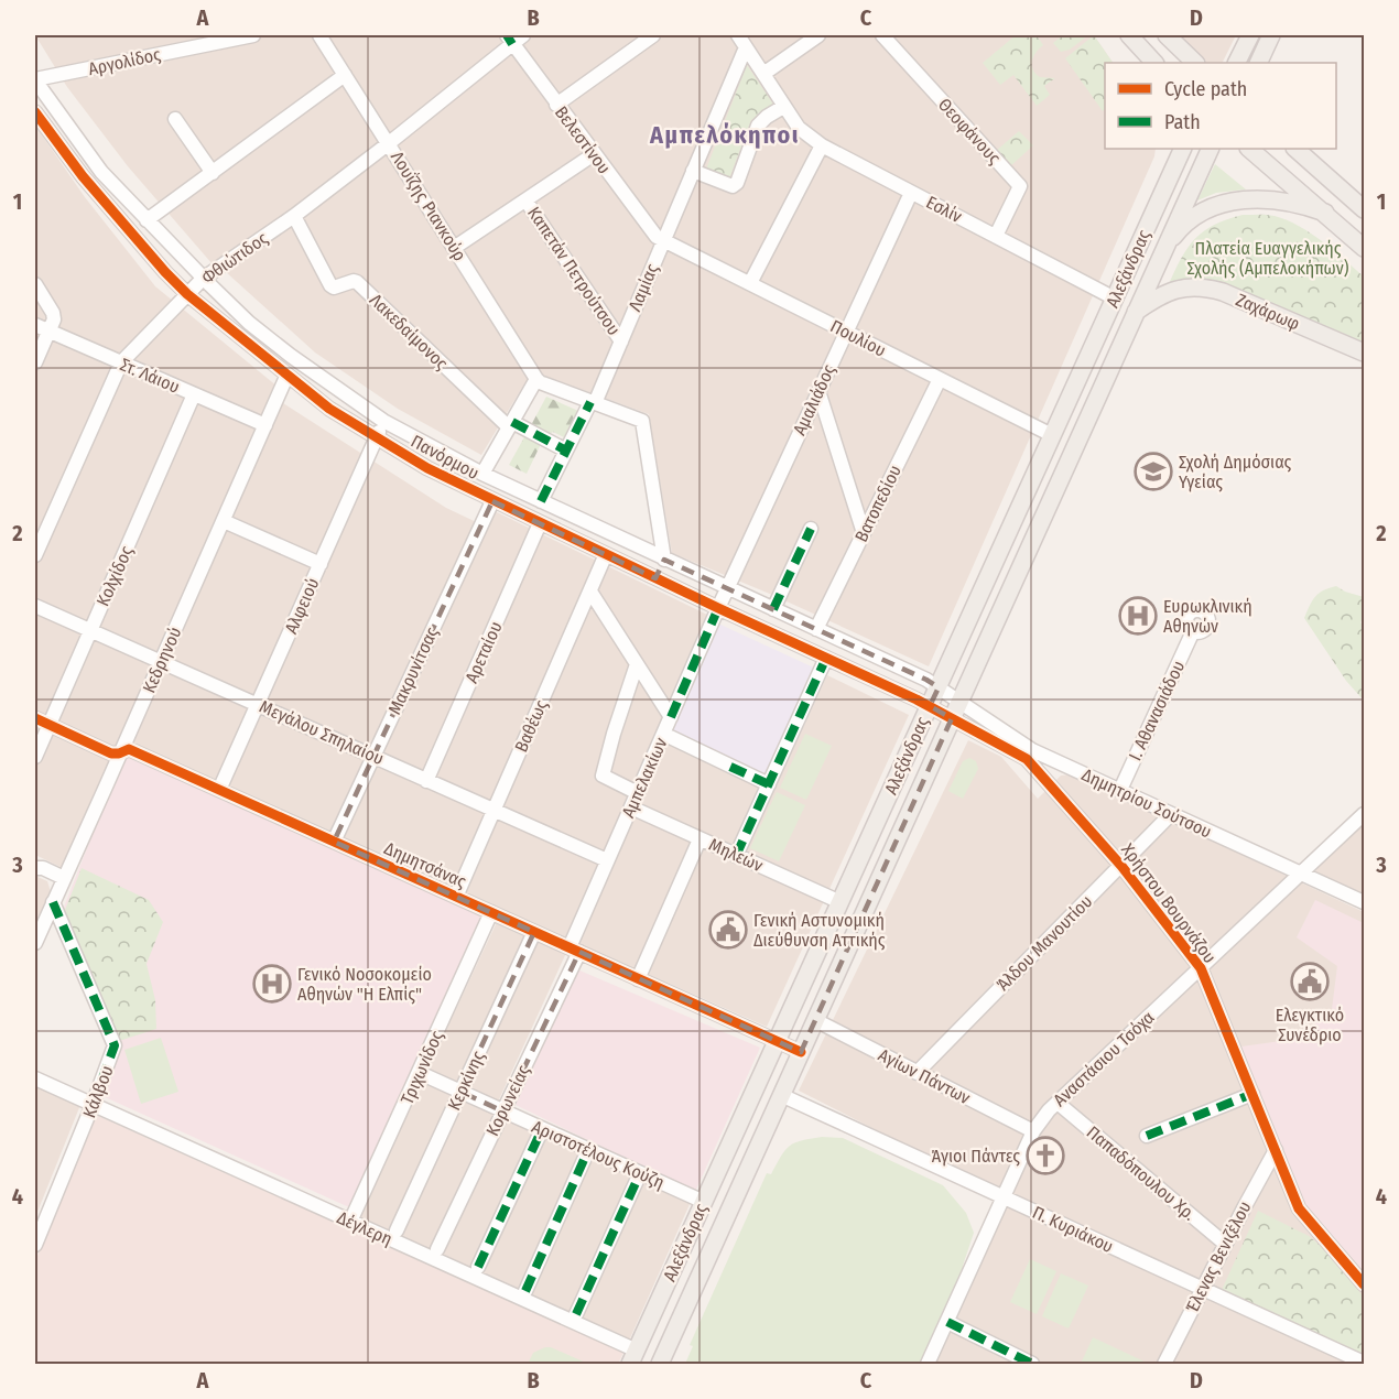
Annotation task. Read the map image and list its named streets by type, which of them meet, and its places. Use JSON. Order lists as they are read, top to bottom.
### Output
{
  "streets": {
    "main road": ["Αλεξάνδρας", "Ζαχάρωφ"],
    "street": [
      "Αργολίδος",
      "Θεοφάνους",
      "Βελεστίνου",
      "Λουΐζης Ριανκούρ",
      "Εσλίν",
      "Φθιώτιδος",
      "Καπετάν Πετρούτσου",
      "Λαμίας",
      "Λακεδαίμονος",
      "Πουλίου",
      "Στ. Λάιου",
      "Αμαλιάδος",
      "Πανόρμου",
      "Βατοπεδίου",
      "Κολχίδος",
      "Αλφειού",
      "Αρεταίου",
      "Κεδρηνού",
      "Μακρυνίτσας",
      "Ι. Αθανασιάδου",
      "Βαθέως",
      "Μεγάλου Σπηλαίου",
      "Αμπελακίων",
      "Δημητρίου Σούτσου",
      "Μηλεών",
      "Δημητσάνας",
      "Χρήστου Βουρνάζου",
      "Άλδου Μανουτίου",
      "Αναστάσιου Τσόχα",
      "Τριχωνίδος",
      "Αγίων Πάντων",
      "Κερκίνης",
      "Κάλβου",
      "Κορωνείας",
      "Αριστοτέλους Κούζη",
      "Παπαδόπουλου Χρ.",
      "Δέγλερη",
      "Π. Κυριάκου",
      "Έλενας Βενιζέλου"
    ]
  },
  "crossings": [
    ["Αργολίδος", "Πανόρμου"],
    ["Θεοφάνους", "Εσλίν"],
    ["Βελεστίνου", "Φθιώτιδος"],
    ["Βελεστίνου", "Λαμίας"],
    ["Βελεστίνου", "Πουλίου"],
    ["Λουΐζης Ριανκούρ", "Φθιώτιδος"],
    ["Εσλίν", "Αλεξάνδρας"],
    ["Εσλίν", "Λαμίας"],
    ["Εσλίν", "Αμαλιάδος"],
    ["Φθιώτιδος", "Λακεδαίμονος"],
    ["Φθιώτιδος", "Στ. Λάιου"],
    ["Φθιώτιδος", "Πανόρμου"],
    ["Αλεξάνδρας", "Ζαχάρωφ"],
    ["Αλεξάνδρας", "Πουλίου"],
    ["Αλεξάνδρας", "Πανόρμου"],
    ["Αλεξάνδρας", "Δημητρίου Σούτσου"],
    ["Αλεξάνδρας", "Μηλεών"],
    ["Αλεξάνδρας", "Δημητσάνας"],
    ["Αλεξάνδρας", "Χρήστου Βουρνάζου"],
    ["Αλεξάνδρας", "Αγίων Πάντων"],
    ["Αλεξάνδρας", "Αριστοτέλους Κούζη"],
    ["Αλεξάνδρας", "Δέγλερη"],
    ["Αλεξάνδρας", "Π. Κυριάκου"],
    ["Καπετάν Πετρούτσου", "Λαμίας"],
    ["Λαμίας", "Πουλίου"],
    ["Λαμίας", "Πανόρμου"],
    ["Πουλίου", "Αμαλιάδος"],
    ["Πουλίου", "Βατοπεδίου"],
    ["Στ. Λάιου", "Κολχίδος"],
    ["Στ. Λάιου", "Κεδρηνού"],
    ["Αμαλιάδος", "Πανόρμου"],
    ["Αμαλιάδος", "Αμπελακίων"],
    ["Πανόρμου", "Βατοπεδίου"],
    ["Πανόρμου", "Αλφειού"],
    ["Πανόρμου", "Αρεταίου"],
    ["Πανόρμου", "Κεδρηνού"],
    ["Πανόρμου", "Μακρυνίτσας"],
    ["Πανόρμου", "Βαθέως"],
    ["Πανόρμου", "Αμπελακίων"],
    ["Πανόρμου", "Δημητρίου Σούτσου"],
    ["Πανόρμου", "Χρήστου Βουρνάζου"],
    ["Κολχίδος", "Μεγάλου Σπηλαίου"],
    ["Κολχίδος", "Δημητσάνας"],
    ["Αλφειού", "Μεγάλου Σπηλαίου"],
    ["Αλφειού", "Δημητσάνας"],
    ["Αρεταίου", "Μεγάλου Σπηλαίου"],
    ["Κεδρηνού", "Μεγάλου Σπηλαίου"],
    ["Κεδρηνού", "Δημητσάνας"],
    ["Κεδρηνού", "Κάλβου"],
    ["Μακρυνίτσας", "Μεγάλου Σπηλαίου"],
    ["Μακρυνίτσας", "Δημητσάνας"],
    ["Ι. Αθανασιάδου", "Δημητρίου Σούτσου"],
    ["Βαθέως", "Μεγάλου Σπηλαίου"],
    ["Βαθέως", "Δημητσάνας"],
    ["Μεγάλου Σπηλαίου", "Αμπελακίων"],
    ["Αμπελακίων", "Μηλεών"],
    ["Αμπελακίων", "Δημητσάνας"],
    ["Αμπελακίων", "Κορωνείας"],
    ["Δημητρίου Σούτσου", "Άλδου Μανουτίου"],
    ["Δημητρίου Σούτσου", "Αναστάσιου Τσόχα"],
    ["Δημητσάνας", "Τριχωνίδος"],
    ["Δημητσάνας", "Κερκίνης"],
    ["Δημητσάνας", "Κορωνείας"],
    ["Χρήστου Βουρνάζου", "Άλδου Μανουτίου"],
    ["Χρήστου Βουρνάζου", "Αναστάσιου Τσόχα"],
    ["Χρήστου Βουρνάζου", "Έλενας Βενιζέλου"],
    ["Άλδου Μανουτίου", "Αγίων Πάντων"],
    ["Αναστάσιου Τσόχα", "Αγίων Πάντων"],
    ["Αναστάσιου Τσόχα", "Παπαδόπουλου Χρ."],
    ["Αναστάσιου Τσόχα", "Π. Κυριάκου"],
    ["Τριχωνίδος", "Αριστοτέλους Κούζη"],
    ["Τριχωνίδος", "Δέγλερη"],
    ["Κερκίνης", "Αριστοτέλους Κούζη"],
    ["Κάλβου", "Δέγλερη"],
    ["Κορωνείας", "Αριστοτέλους Κούζη"],
    ["Παπαδόπουλου Χρ.", "Έλενας Βενιζέλου"],
    ["Π. Κυριάκου", "Έλενας Βενιζέλου"]
  ],
  "districts": ["Αμπελόκηποι"],
  "parks": ["Πλατεία Ευαγγελικής Σχολής (Αμπελοκήπων)"],
  "places": {
    "school or university": ["Σχολή Δημόσιας Υγείας"],
    "hospital": ["Ευρωκλινική Αθηνών", "Γενικό Νοσοκομείο Αθηνών \"Η Ελπίς\""],
    "public building": ["Γενική Αστυνομική Διεύθυνση Αττικής", "Ελεγκτικό Συνέδριο"],
    "church": ["Άγιοι Πάντες"]
  },
  "legend": ["Cycle path", "Path"],
  "grid": {
    "columns": [
      "A",
      "B",
      "C",
      "D"
    ],
    "rows": [
      "1",
      "2",
      "3",
      "4"
    ]
  }
}
